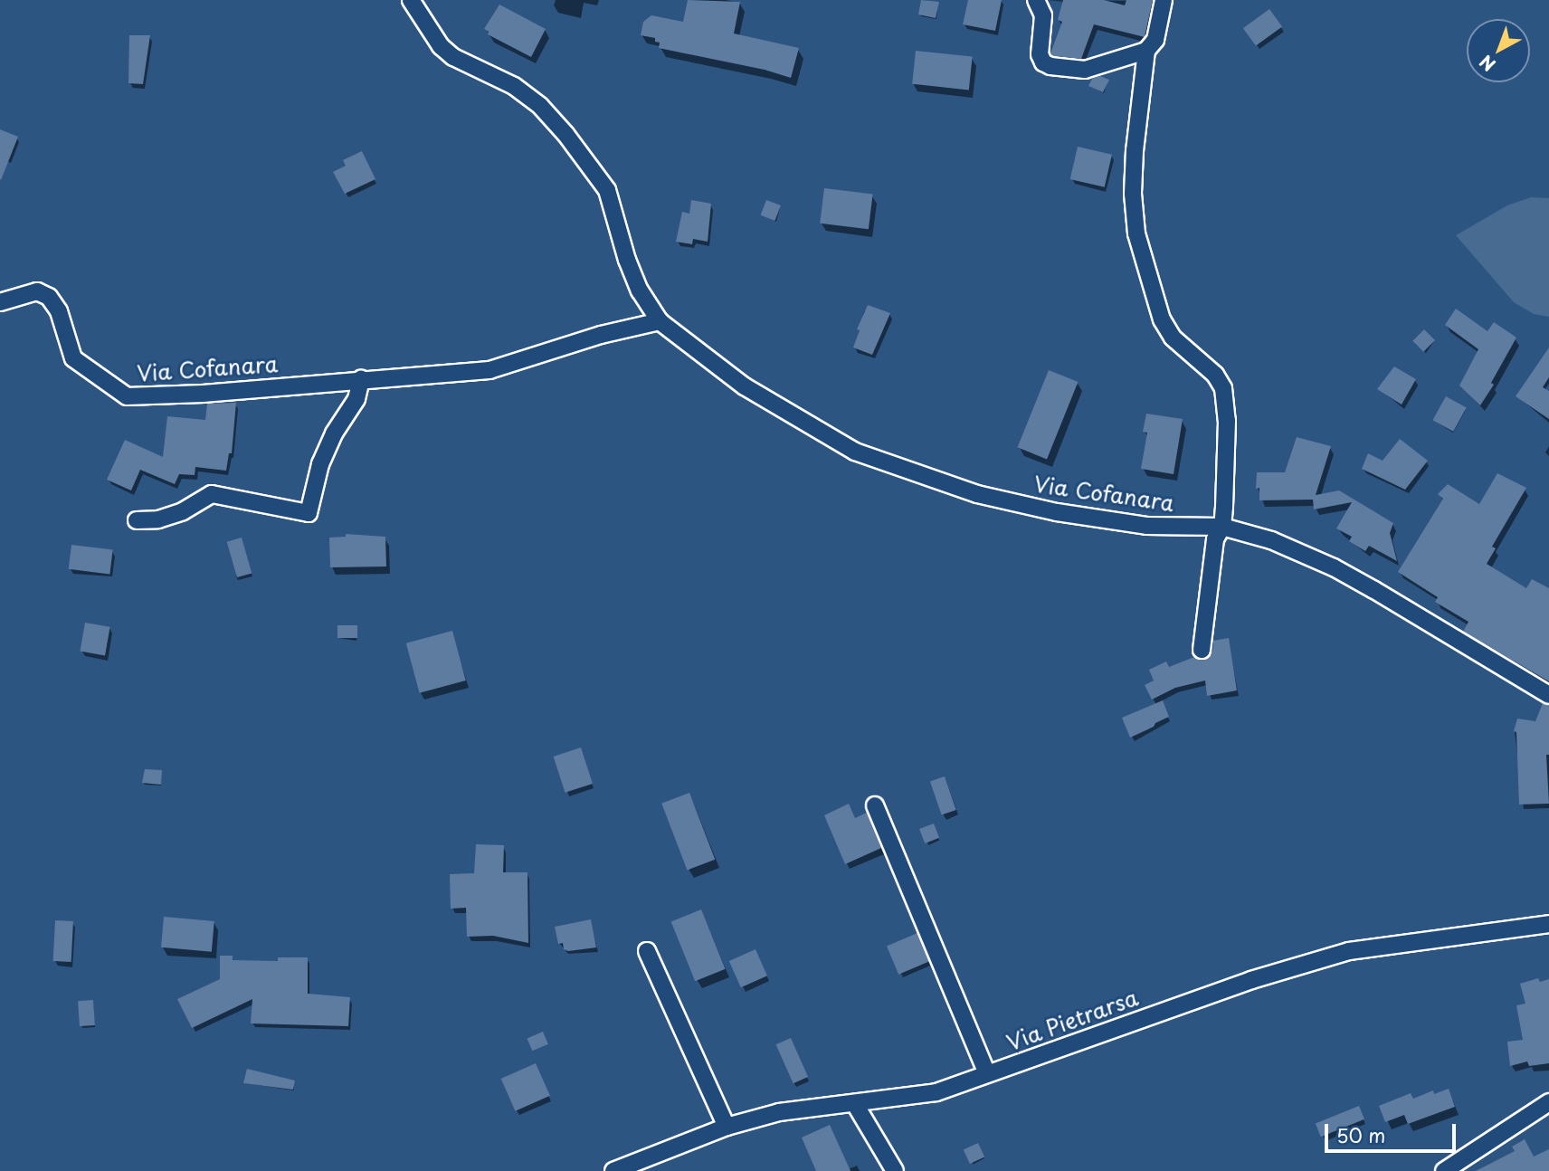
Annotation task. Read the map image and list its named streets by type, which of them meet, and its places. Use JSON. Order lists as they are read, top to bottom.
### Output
{
  "streets": {
    "street": ["Via Cofanara", "Via Pietrarsa"]
  },
  "scale_bar": "50 m",
  "north": "bottom left"
}
